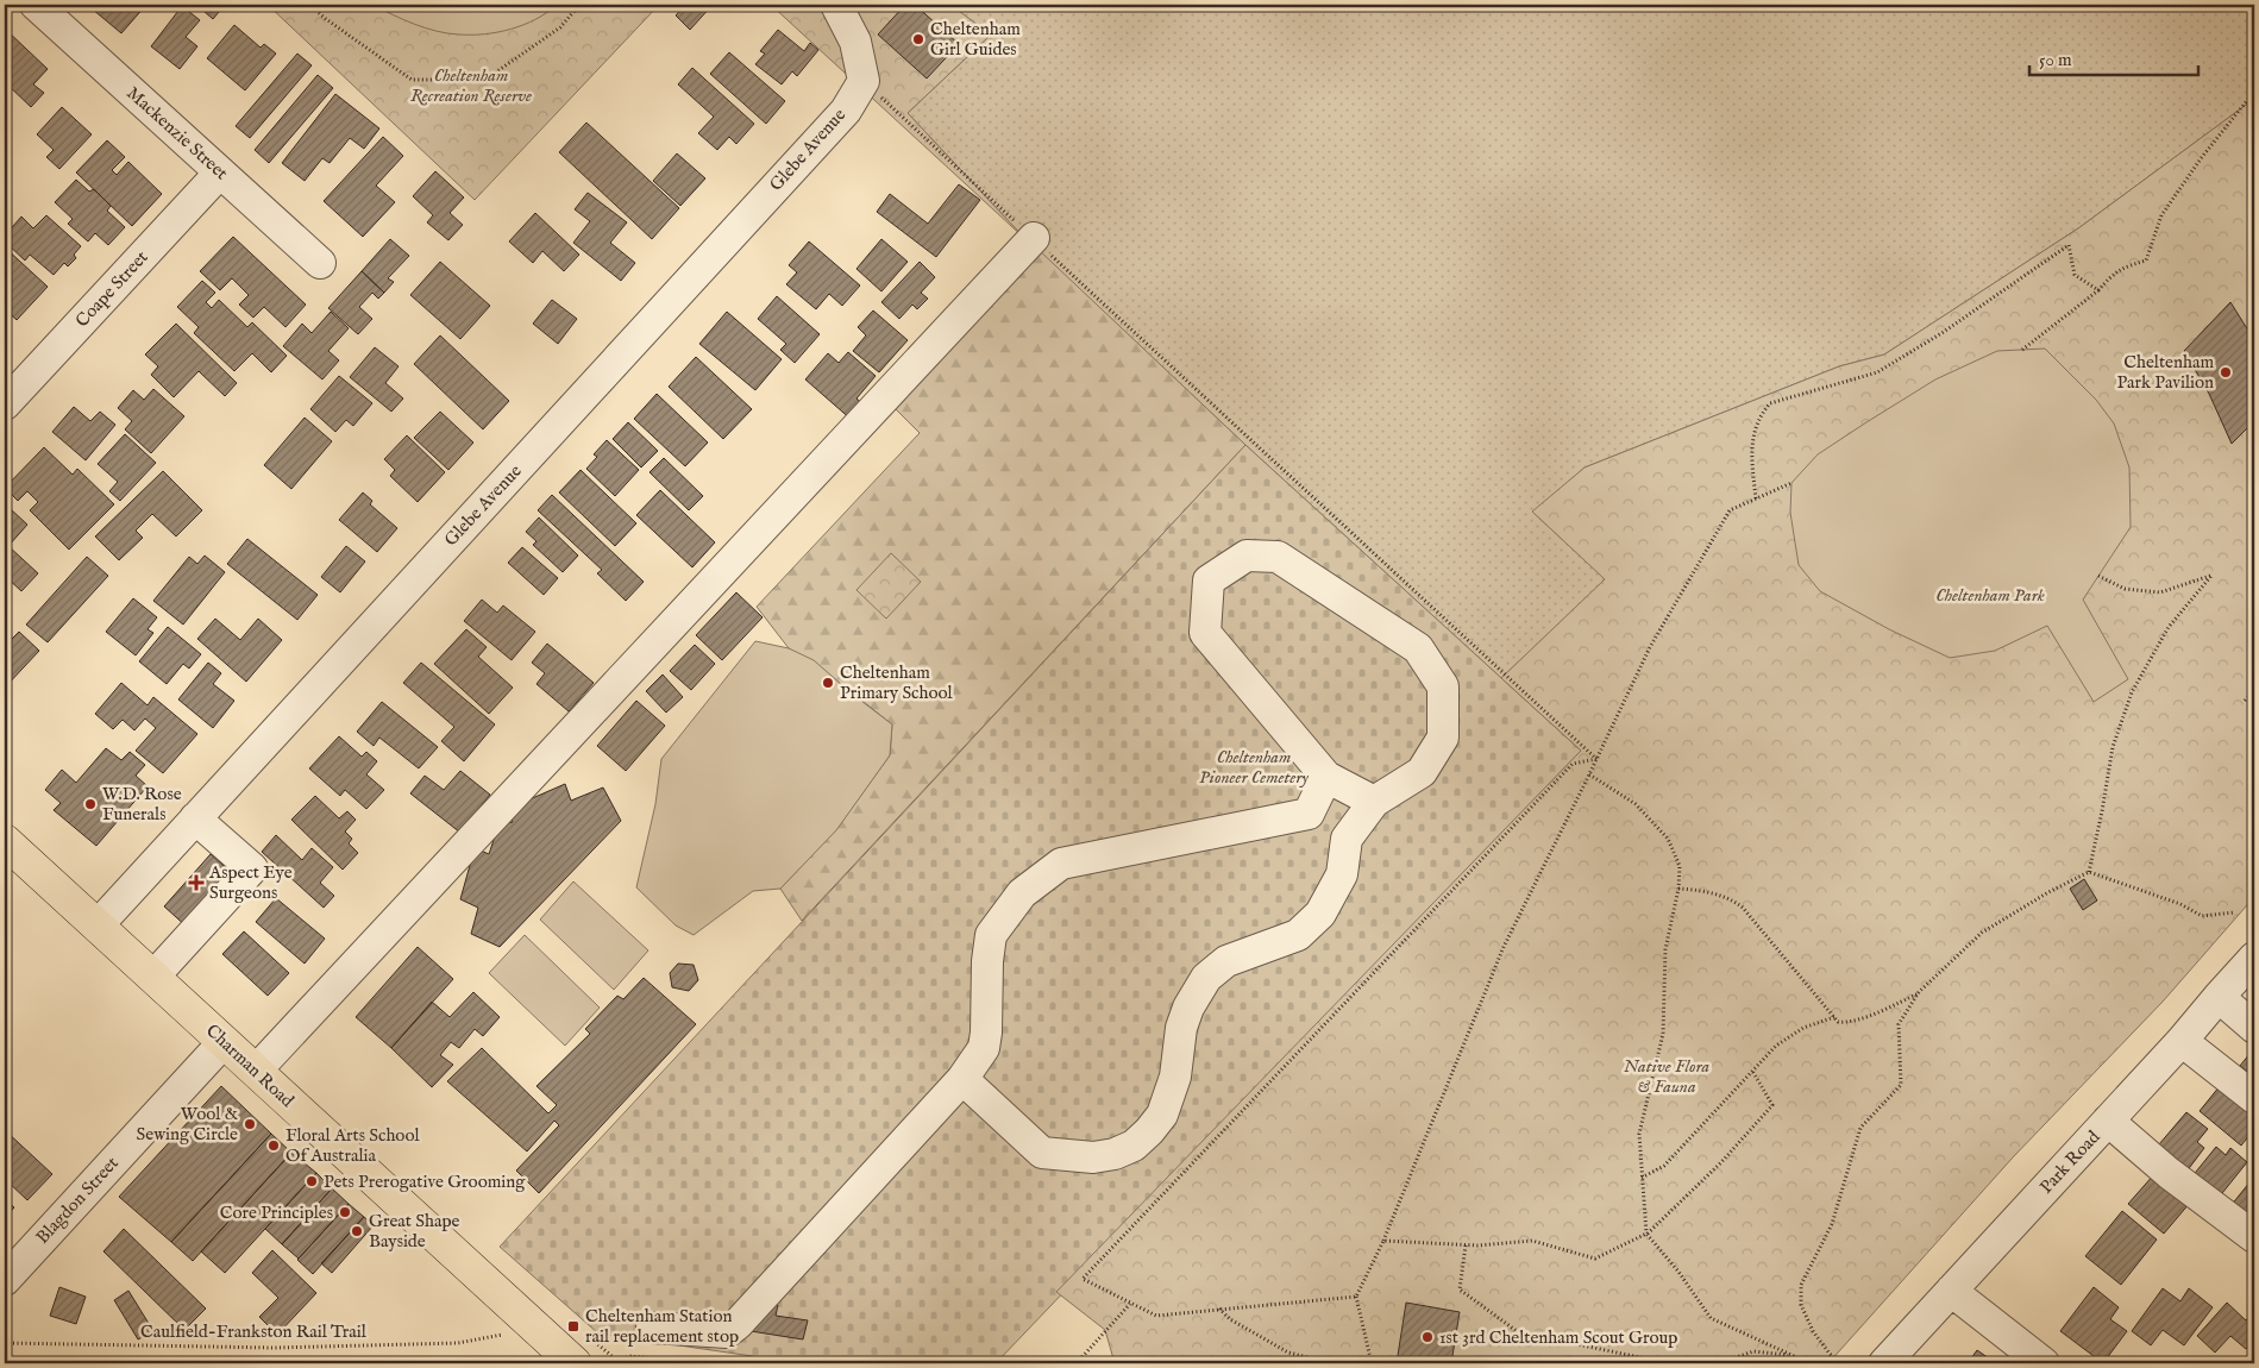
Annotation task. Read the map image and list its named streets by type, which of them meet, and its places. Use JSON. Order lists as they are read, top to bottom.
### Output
{
  "streets": {
    "main road": ["Charman Road"],
    "street": [
      "Mackenzie Street",
      "Glebe Avenue",
      "Coape Street",
      "Park Road",
      "Blagdon Street"
    ],
    "path": ["Caulfield-Frankston Rail Trail"]
  },
  "crossings": [
    ["Mackenzie Street", "Coape Street"],
    ["Glebe Avenue", "Charman Road"],
    ["Charman Road", "Blagdon Street"]
  ],
  "parks": [
    "Cheltenham Recreation Reserve",
    "Cheltenham Park",
    "Cheltenham Pioneer Cemetery",
    "Native Flora & Fauna"
  ],
  "places": {
    "other": [
      "Cheltenham Girl Guides",
      "Cheltenham Park Pavilion",
      "Cheltenham Primary School",
      "W.D. Rose Funerals",
      "Wool & Sewing Circle",
      "Floral Arts School Of Australia",
      "Pets Prerogative Grooming",
      "Core Principles",
      "Great Shape Bayside",
      "1st 3rd Cheltenham Scout Group"
    ],
    "health": ["Aspect Eye Surgeons"],
    "transit": ["Cheltenham Station rail replacement stop"]
  },
  "scale_bar": "50 m"
}
